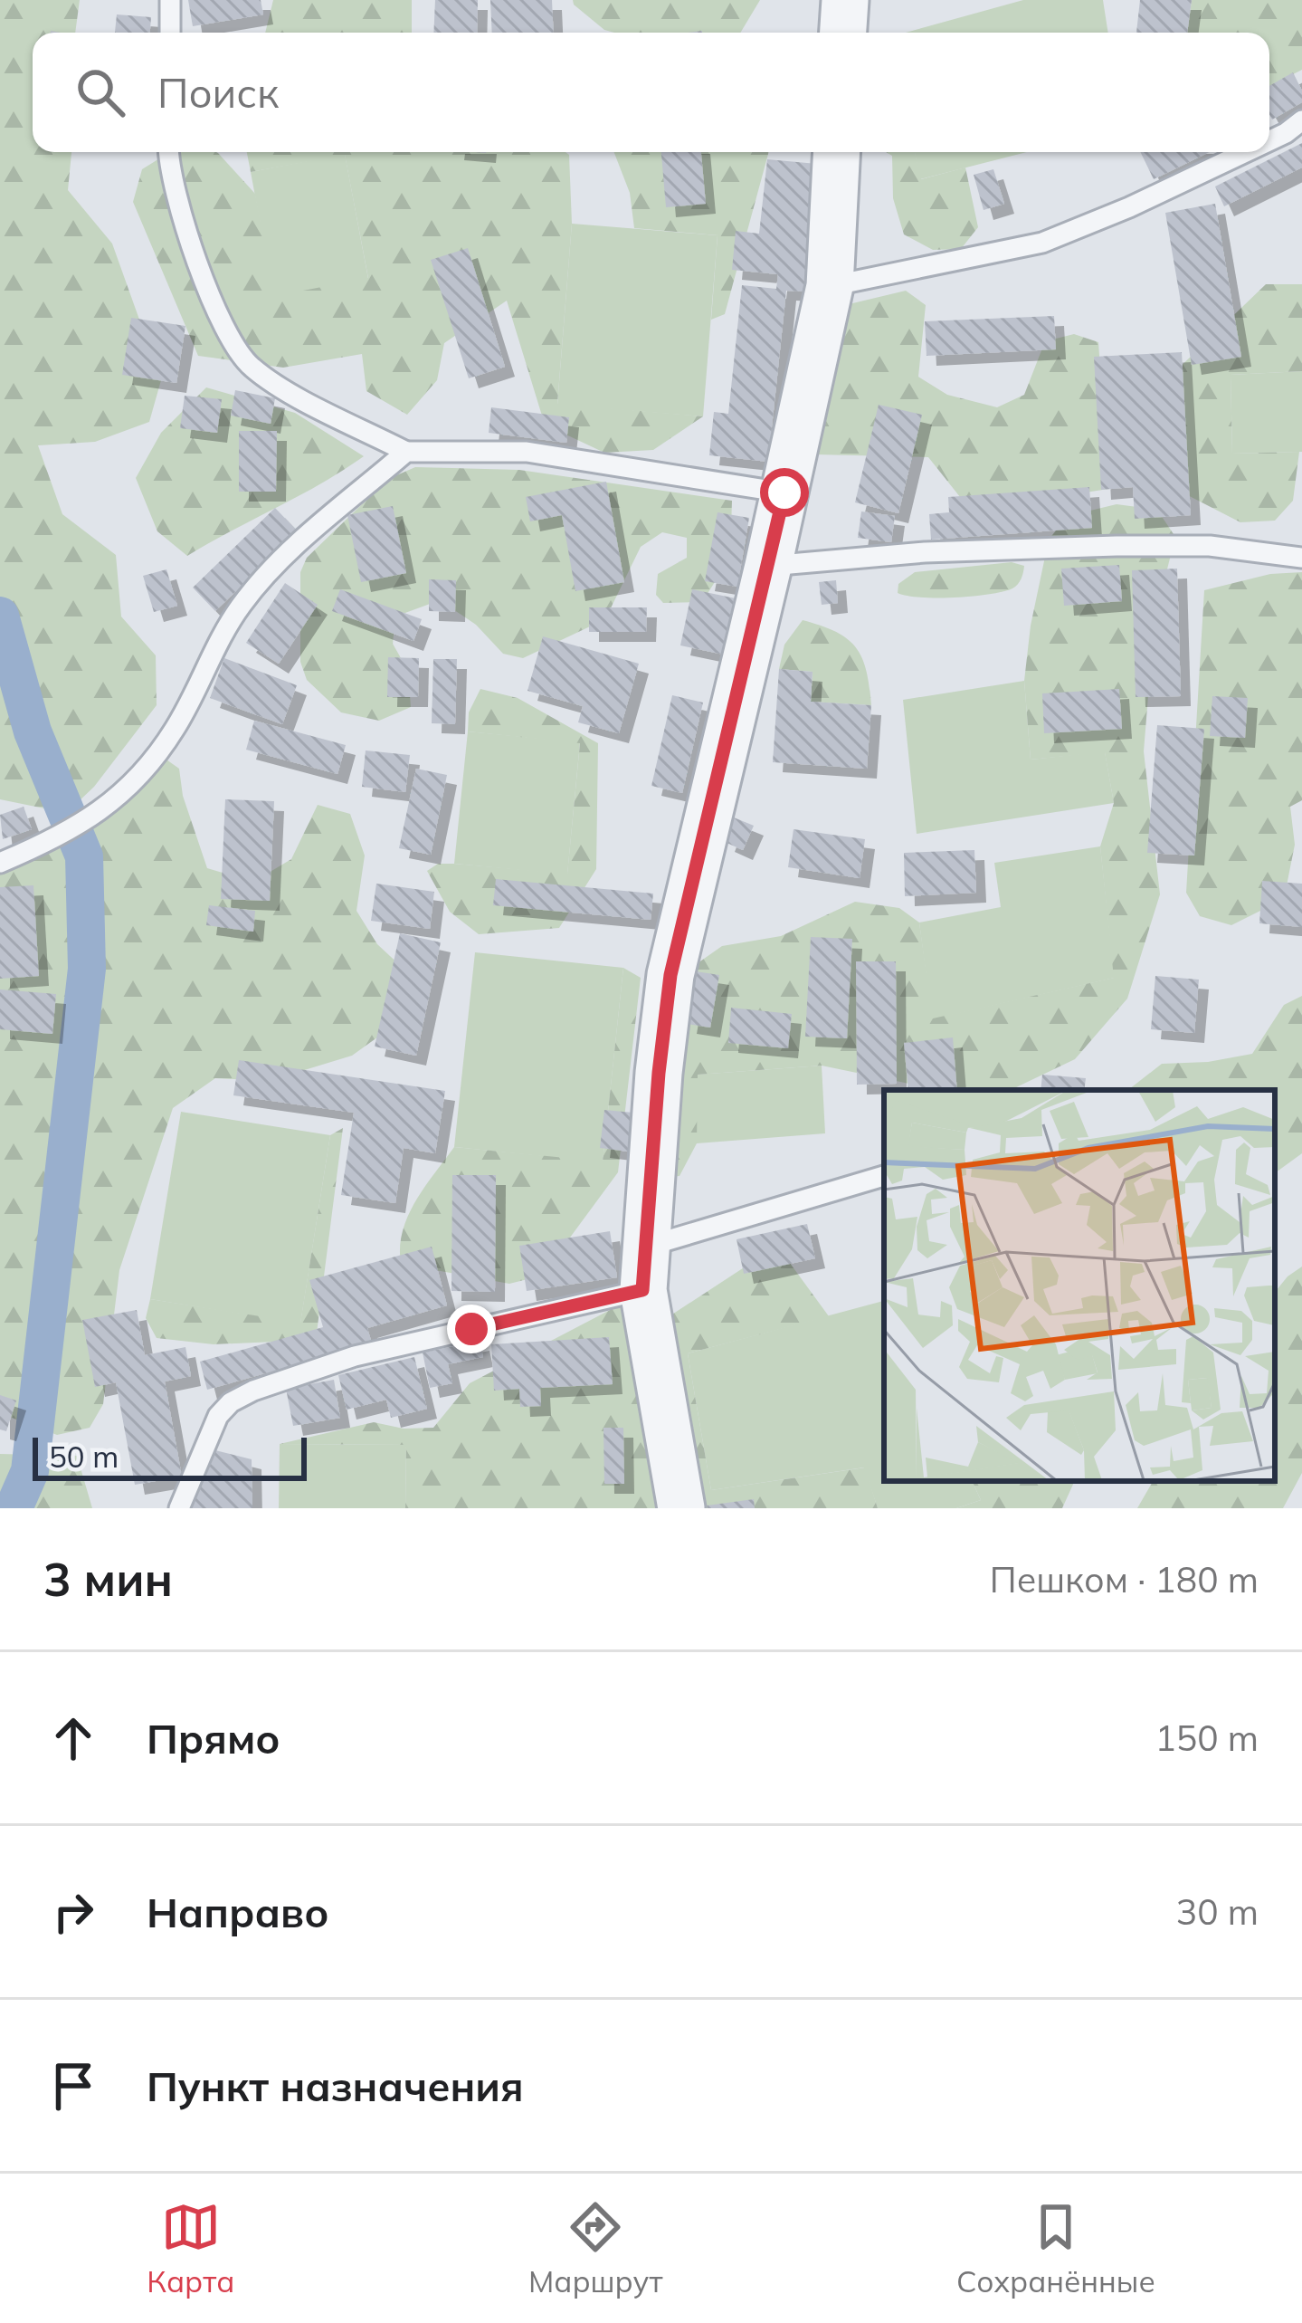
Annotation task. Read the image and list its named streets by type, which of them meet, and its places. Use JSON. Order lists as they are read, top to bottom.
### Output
{
  "scale_bar": "50 m",
  "page": {
    "search": "Поиск",
    "scale": "50 m",
    "heading": ["3 мин", "Пешком · 180 m"],
    "list": [
      ["Прямо", "150 m"],
      ["Направо", "30 m"],
      "Пункт назначения"
    ],
    "nav": ["Карта", "Маршрут", "Сохранённые"]
  }
}
